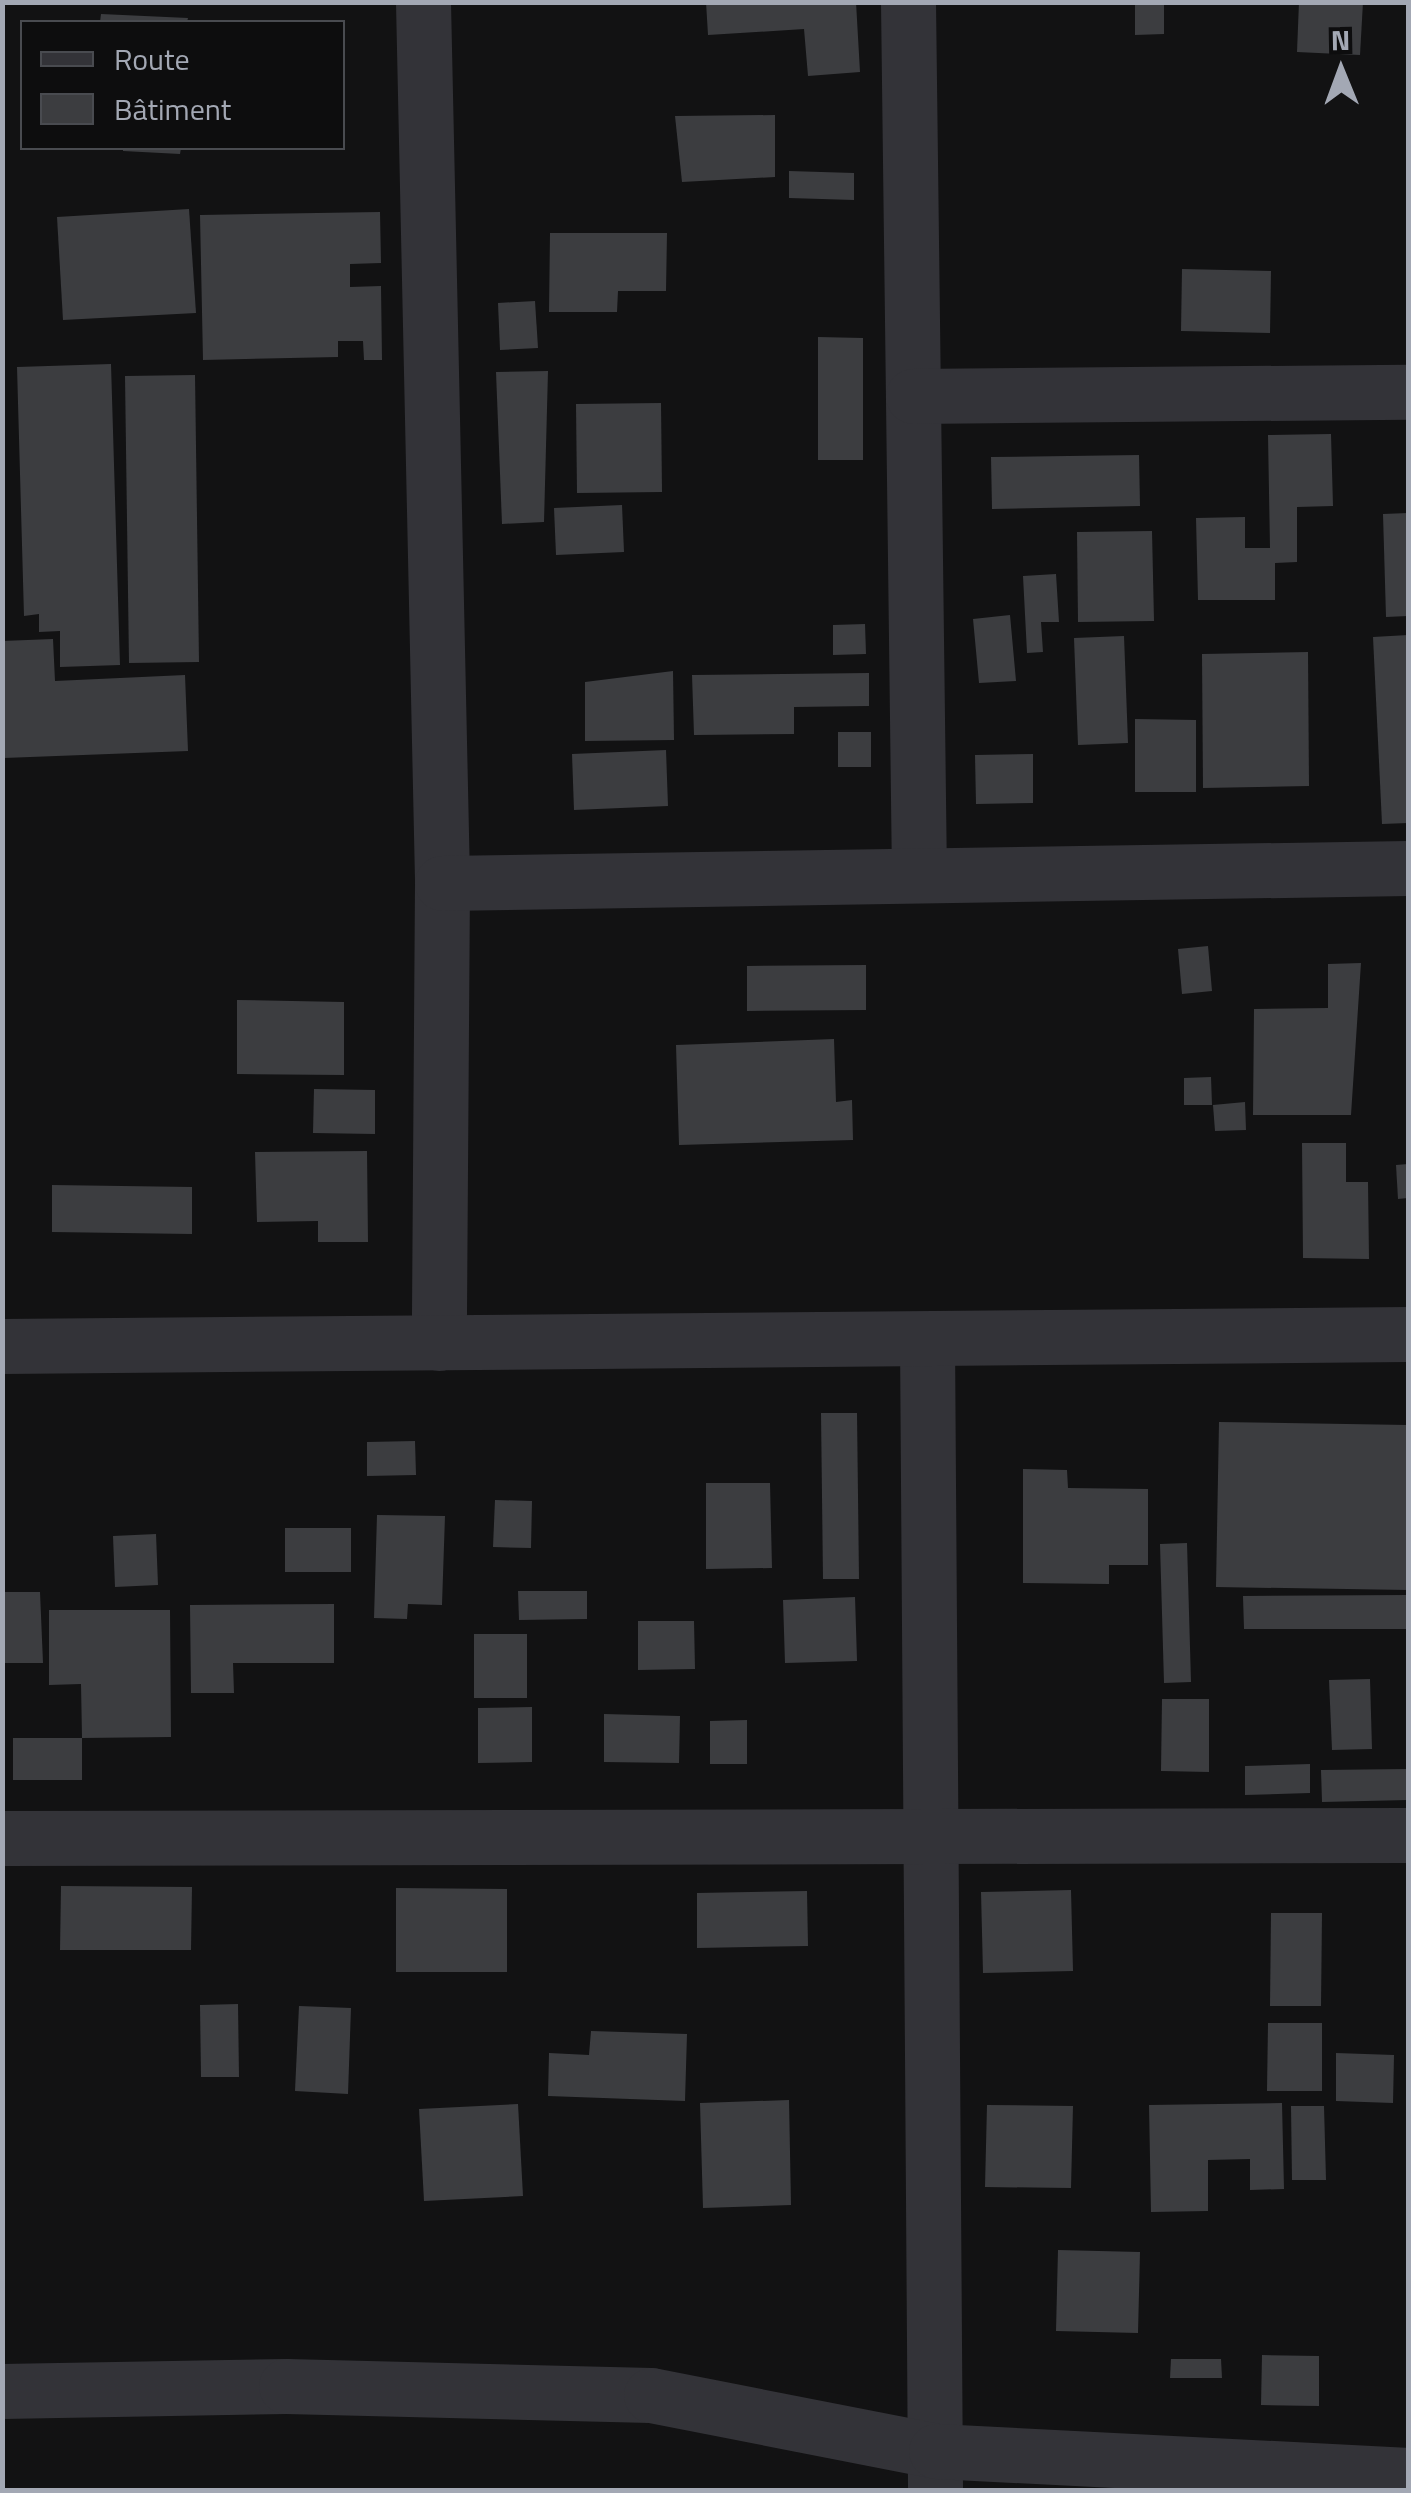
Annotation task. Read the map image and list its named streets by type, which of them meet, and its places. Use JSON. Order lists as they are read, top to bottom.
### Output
{
  "legend": ["Route", "Bâtiment"],
  "north": "top"
}
